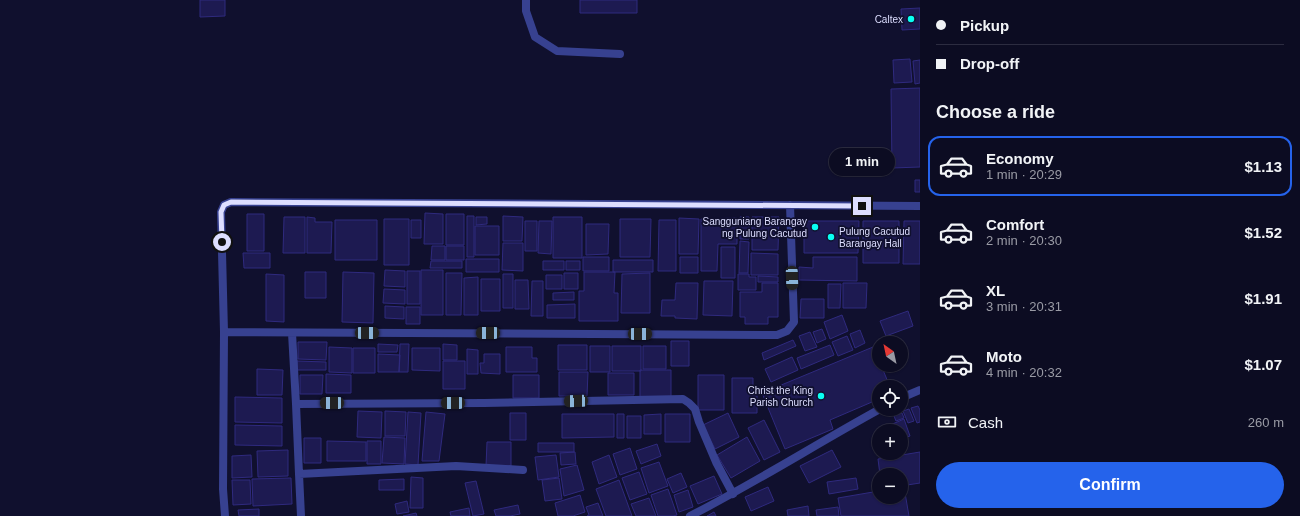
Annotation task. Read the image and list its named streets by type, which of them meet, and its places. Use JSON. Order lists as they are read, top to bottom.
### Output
{
  "places": [
    "Caltex",
    "Sangguniang Barangay ng Pulung Cacutud",
    "Pulung Cacutud Barangay Hall",
    "Christ the King Parish Church"
  ],
  "north": "top left",
  "page": {
    "banner": ["Pickup", "Drop-off"],
    "heading": "Choose a ride",
    "list": [
      {
        "name": "Economy",
        "note": "1 min · 20:29",
        "value": "$1.13"
      },
      {
        "name": "Comfort",
        "note": "2 min · 20:30",
        "value": "$1.52"
      },
      {
        "name": "XL",
        "note": "3 min · 20:31",
        "value": "$1.91"
      },
      {
        "name": "Moto",
        "note": "4 min · 20:32",
        "value": "$1.07"
      }
    ],
    "bubble": "1 min",
    "map_buttons": ["+", "−"],
    "pay": ["Cash", "260 m"],
    "buttons": "Confirm"
  }
}
